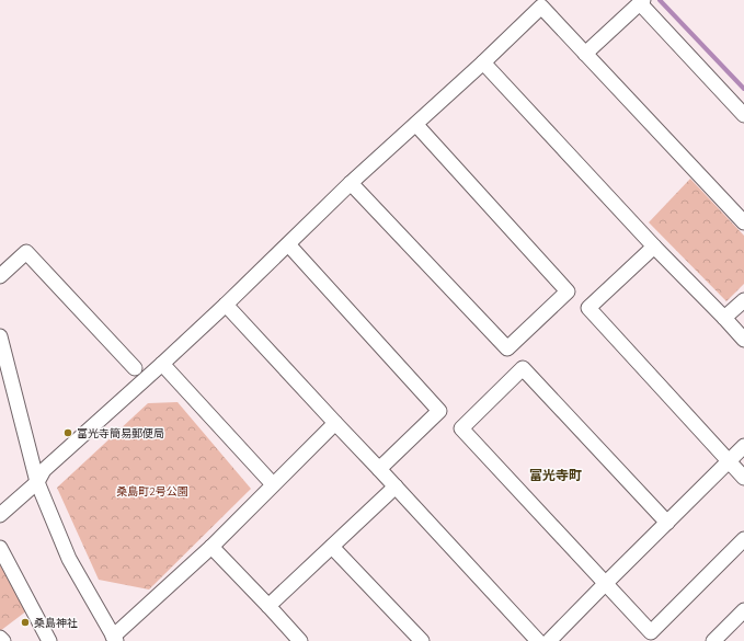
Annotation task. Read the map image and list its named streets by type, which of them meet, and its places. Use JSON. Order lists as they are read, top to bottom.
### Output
{
  "districts": ["富光寺町"],
  "parks": ["桑島町2号公園"],
  "places": ["富光寺簡易郵便局", "桑島神社"]
}
